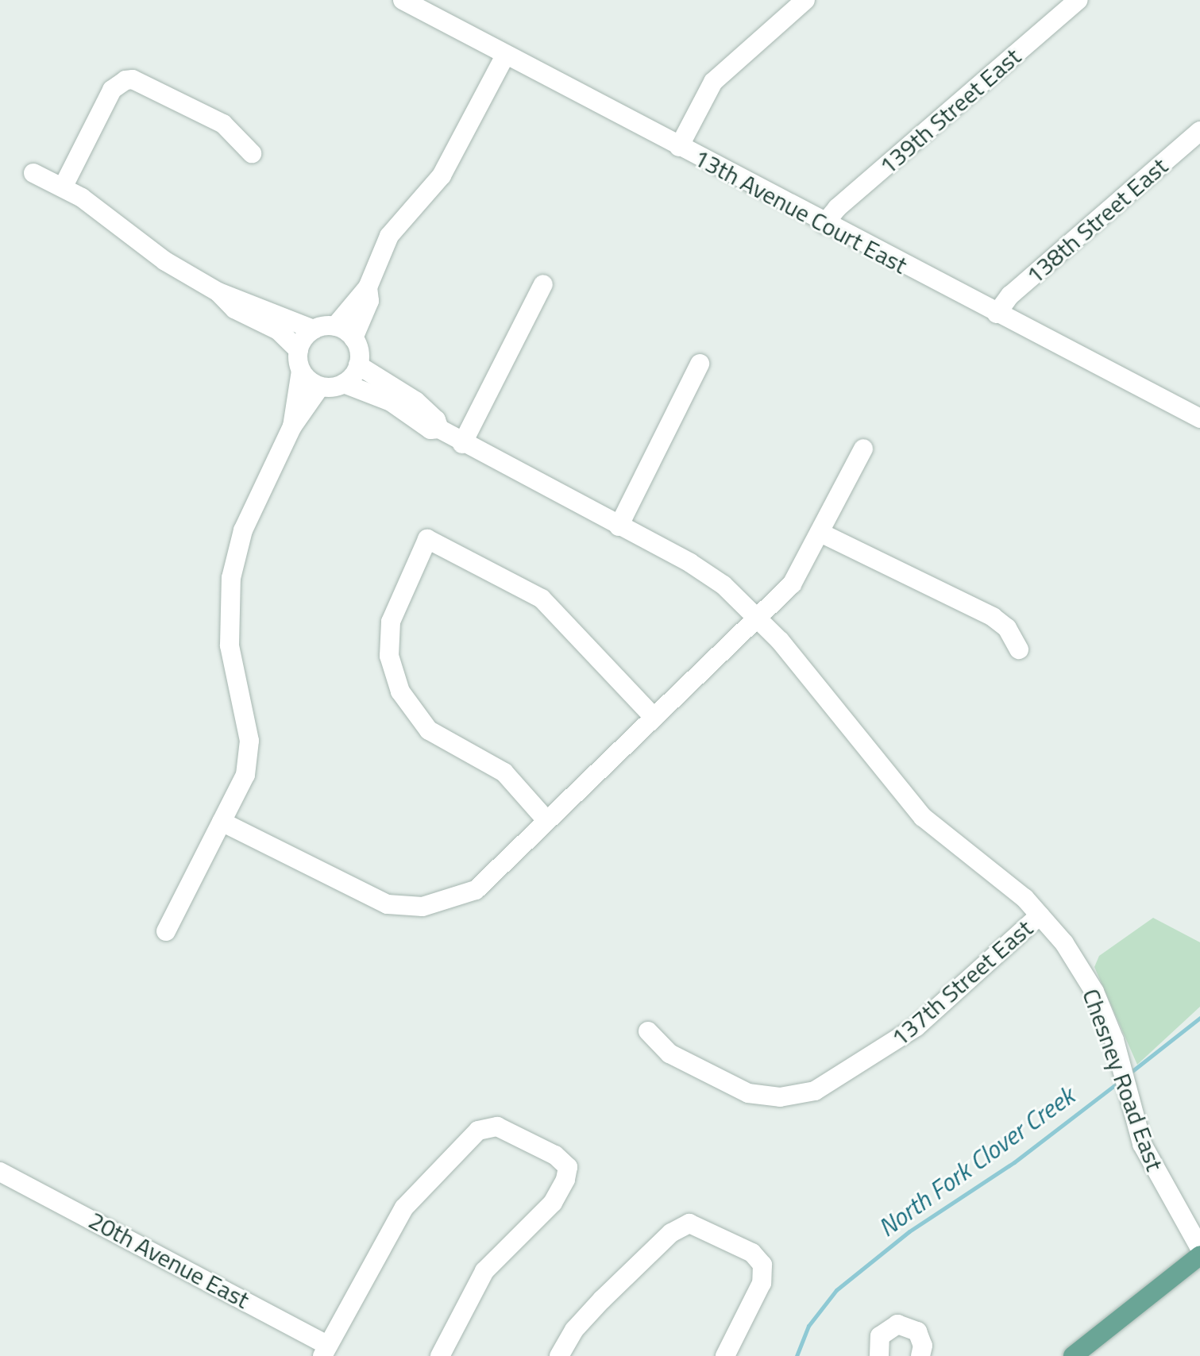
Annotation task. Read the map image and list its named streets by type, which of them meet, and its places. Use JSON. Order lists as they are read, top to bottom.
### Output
{
  "streets": {
    "street": [
      "139th Street East",
      "13th Avenue Court East",
      "138th Street East",
      "137th Street East",
      "Chesney Road East",
      "20th Avenue East"
    ]
  },
  "crossings": [
    ["139th Street East", "13th Avenue Court East"],
    ["13th Avenue Court East", "138th Street East"],
    ["137th Street East", "Chesney Road East"]
  ],
  "water": ["North Fork Clover Creek"]
}
